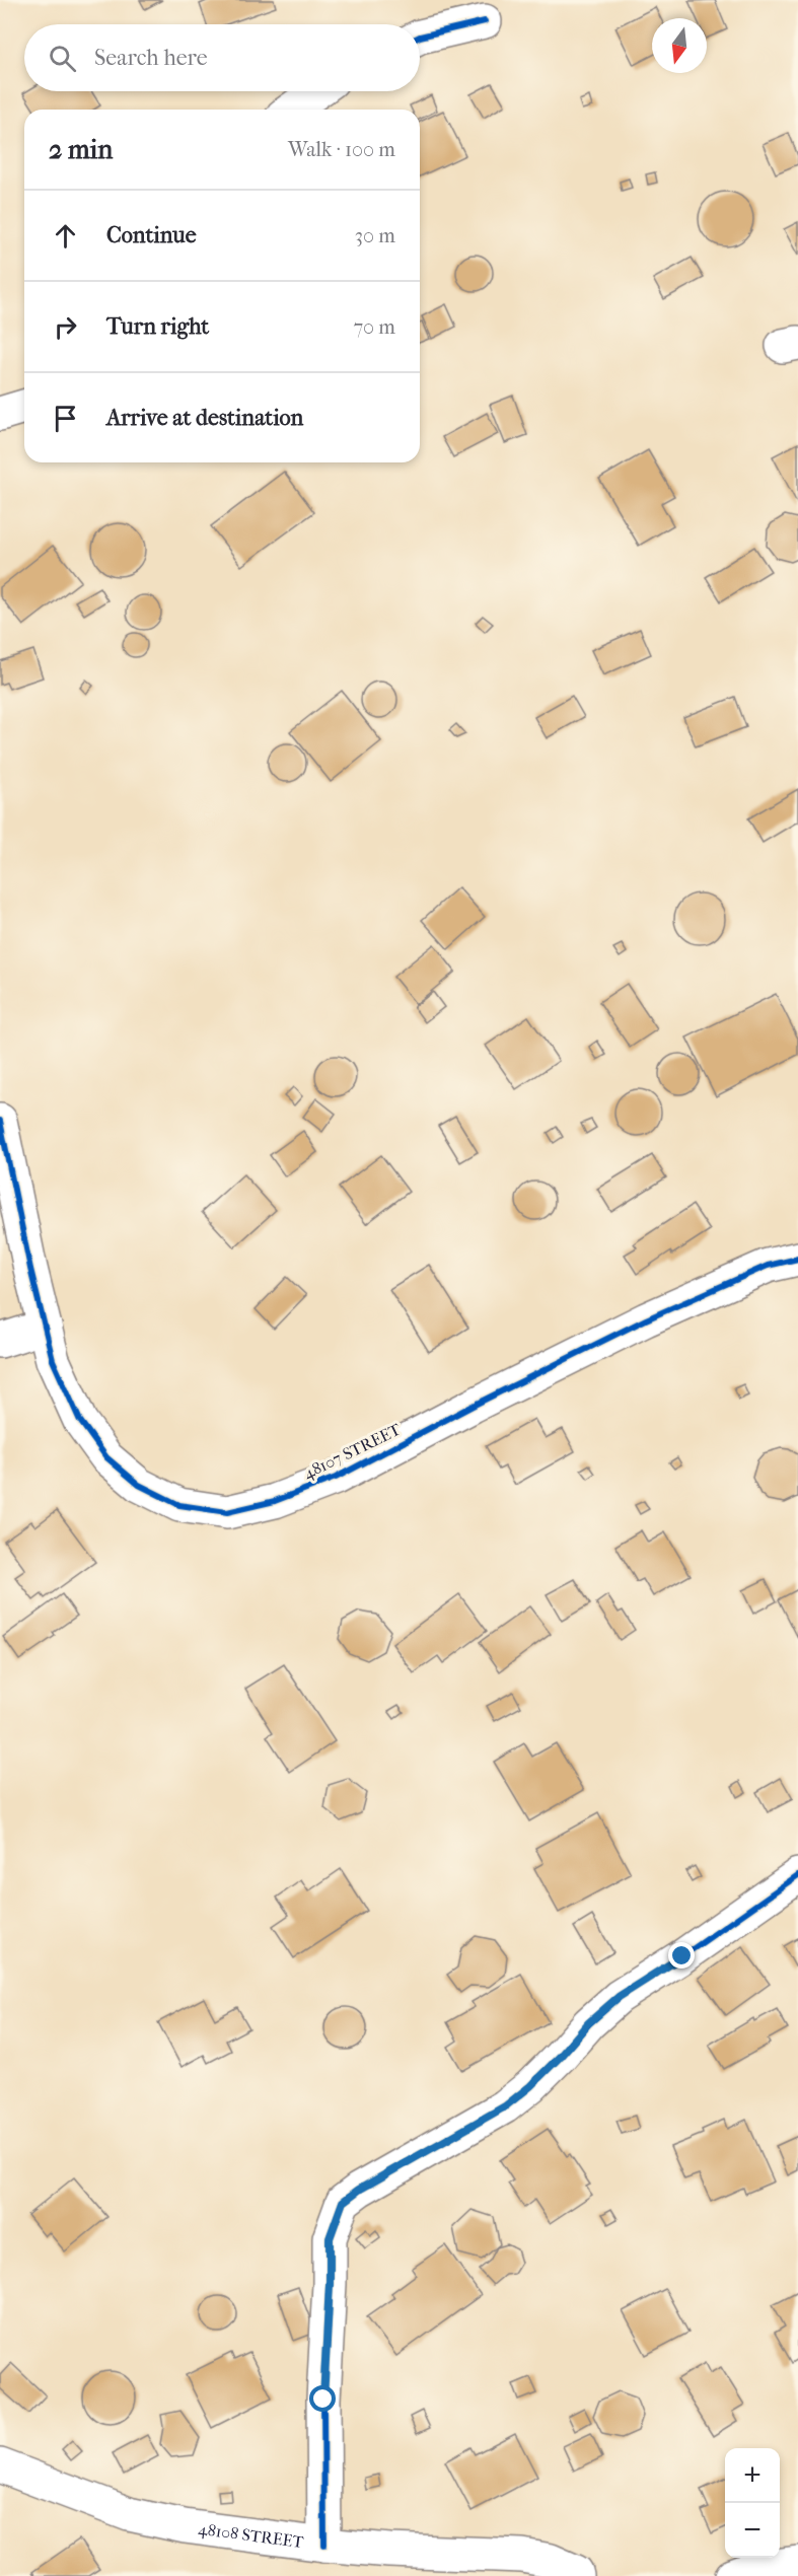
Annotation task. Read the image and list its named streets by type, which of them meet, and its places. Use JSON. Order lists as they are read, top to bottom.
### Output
{
  "streets": {
    "street": ["48107 STREET", "48108 STREET"]
  },
  "north": "bottom",
  "page": {
    "search": "Search here",
    "heading": ["2 min", "Walk · 100 m"],
    "list": [
      ["Continue", "30 m"],
      ["Turn right", "70 m"],
      "Arrive at destination"
    ],
    "map_buttons": ["+", "−"]
  }
}
